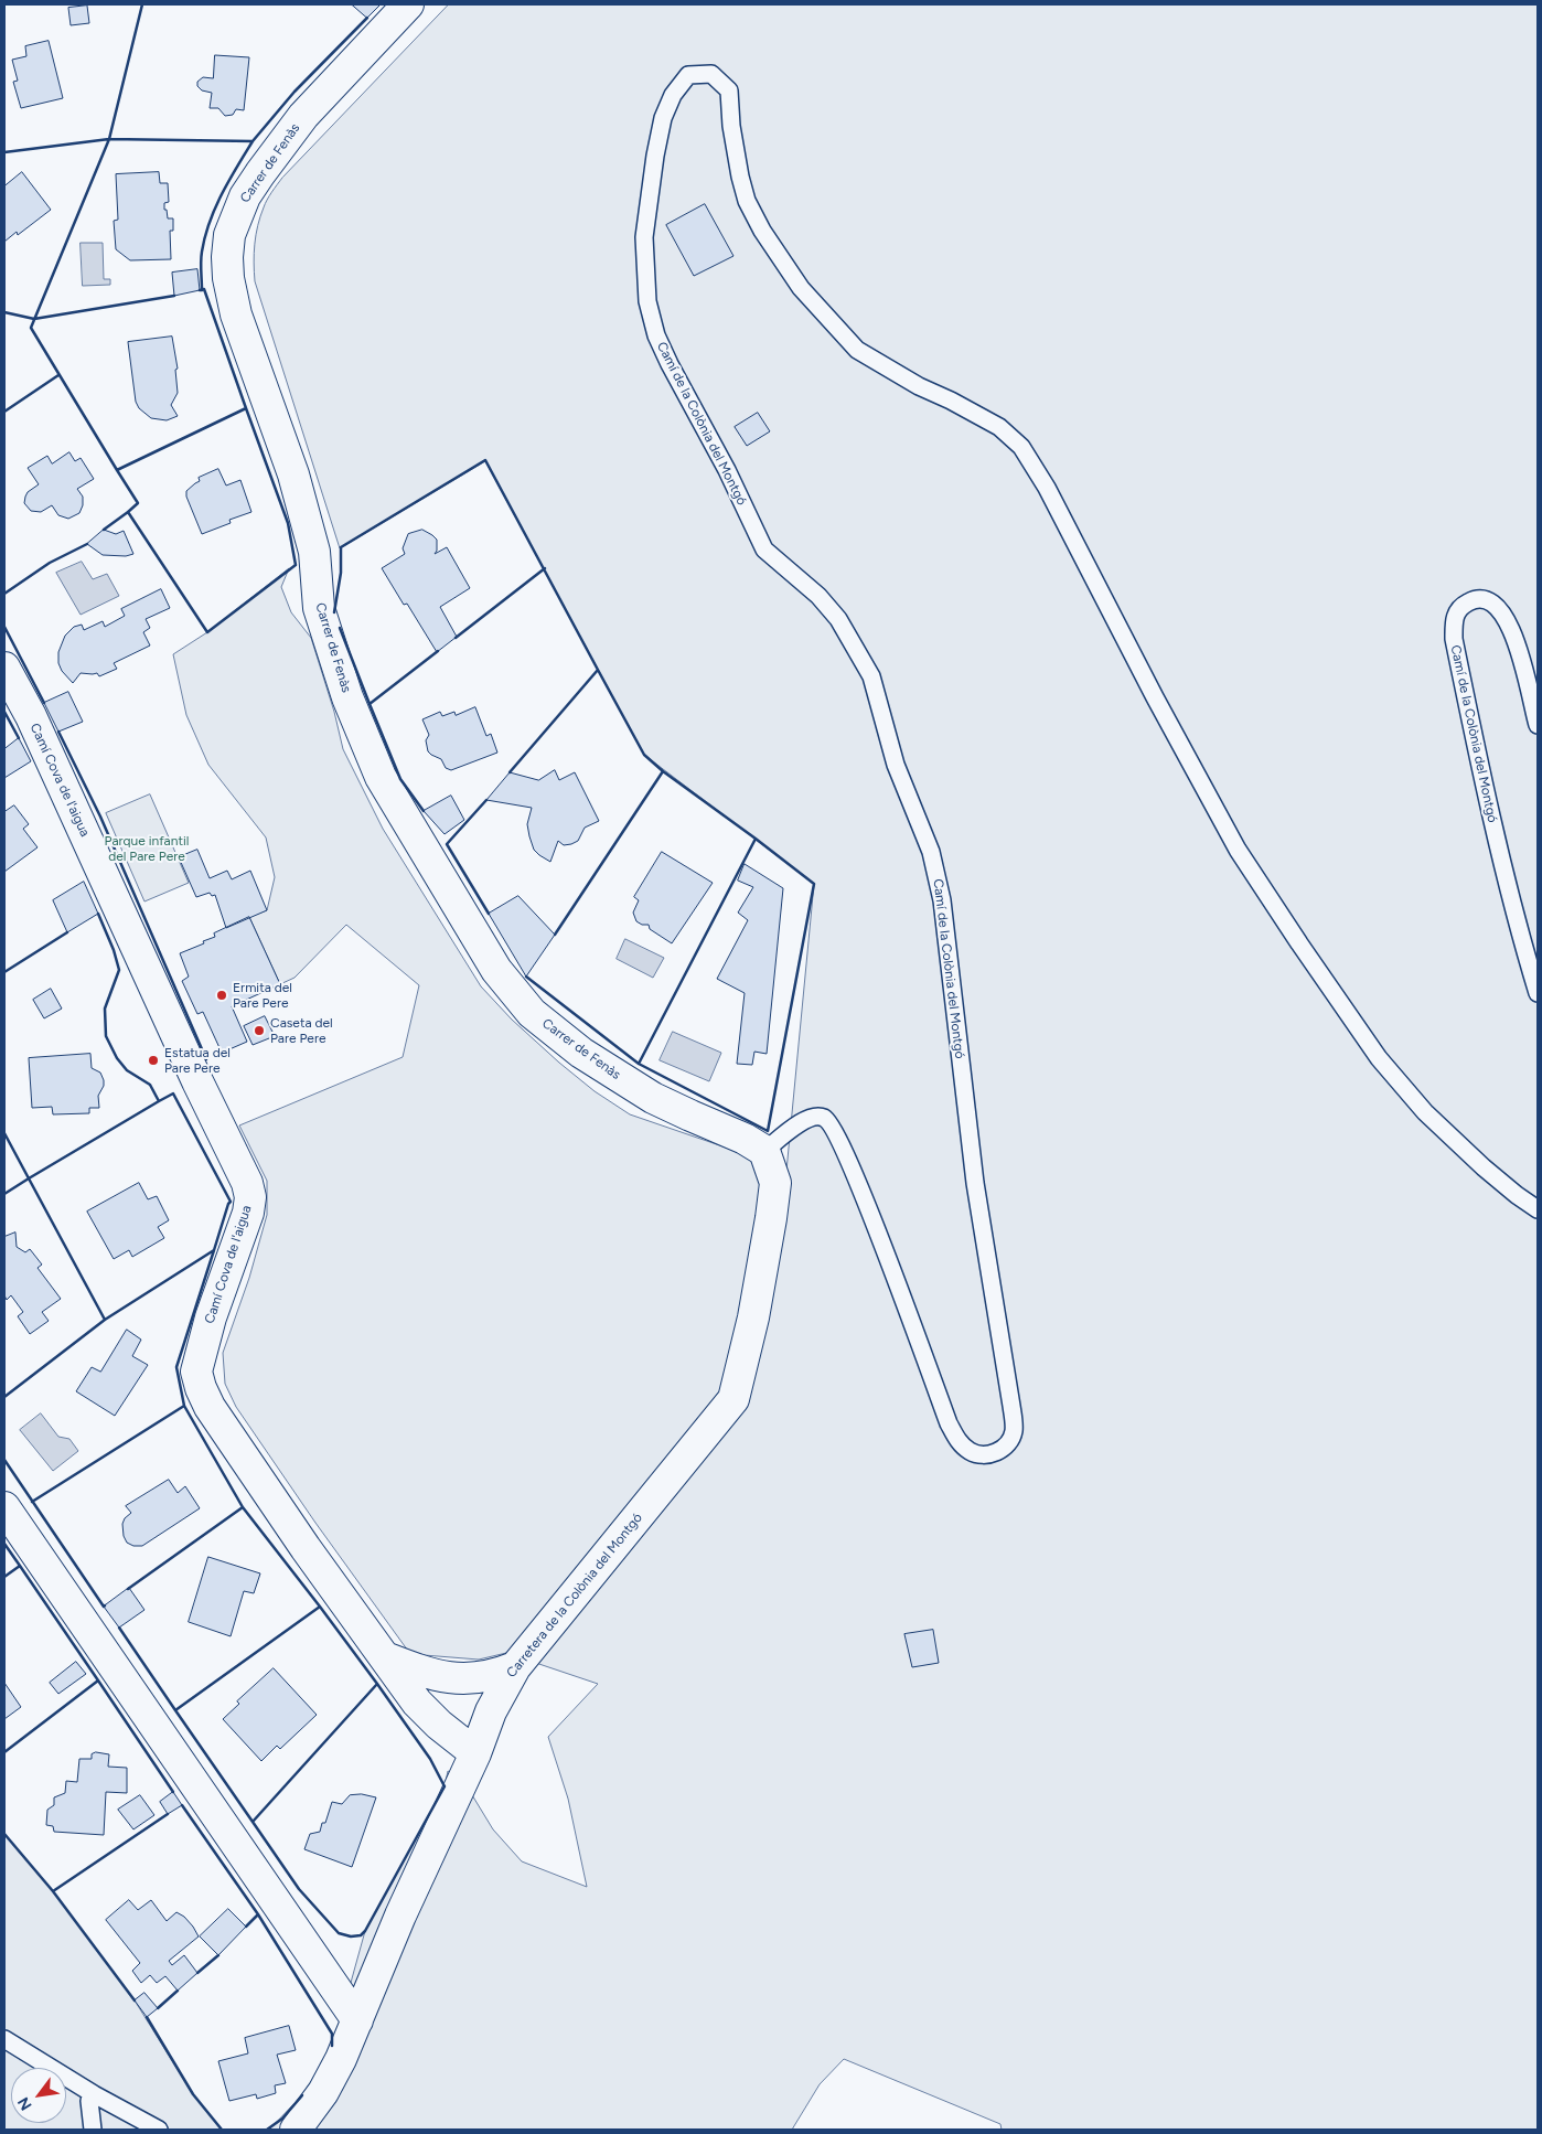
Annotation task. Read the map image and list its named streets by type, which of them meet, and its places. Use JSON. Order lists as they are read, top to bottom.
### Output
{
  "streets": {
    "street": ["Carrer de Fenàs", "Camí Cova de l'aigua", "Carretera de la Colònia del Montgó"],
    "lane": ["Camí de la Colònia del Montgó"]
  },
  "crossings": [
    ["Carrer de Fenàs", "Camí de la Colònia del Montgó"],
    ["Carrer de Fenàs", "Carretera de la Colònia del Montgó"],
    ["Camí de la Colònia del Montgó", "Carretera de la Colònia del Montgó"],
    ["Camí Cova de l'aigua", "Carretera de la Colònia del Montgó"]
  ],
  "parks": ["Parque infantil del Pare Pere"],
  "places": ["Ermita del Pare Pere", "Caseta del Pare Pere", "Estatua del Pare Pere"],
  "north": "bottom left"
}
